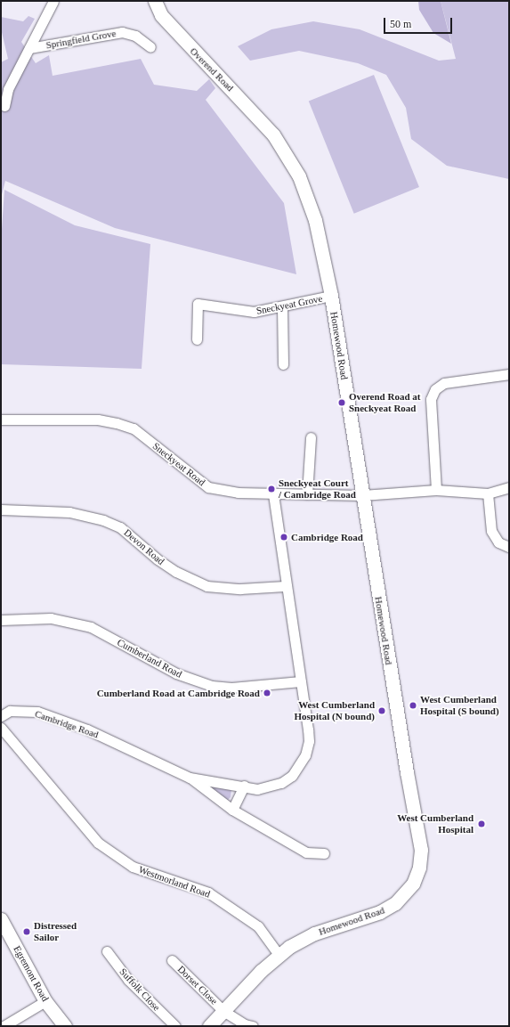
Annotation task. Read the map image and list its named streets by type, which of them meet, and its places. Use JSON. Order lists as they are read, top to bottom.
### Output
{
  "streets": {
    "street": [
      "Springfield Grove",
      "Overend Road",
      "Sneckyeat Grove",
      "Homewood Road",
      "Sneckyeat Road",
      "Devon Road",
      "Cumberland Road",
      "Cambridge Road",
      "Westmorland Road",
      "Egremont Road",
      "Dorset Close",
      "Suffolk Close"
    ]
  },
  "crossings": [
    ["Overend Road", "Homewood Road"],
    ["Sneckyeat Grove", "Homewood Road"],
    ["Homewood Road", "Sneckyeat Road"],
    ["Homewood Road", "Westmorland Road"],
    ["Homewood Road", "Dorset Close"],
    ["Sneckyeat Road", "Cambridge Road"],
    ["Devon Road", "Cambridge Road"],
    ["Cumberland Road", "Cambridge Road"]
  ],
  "places": [
    "Overend Road at Sneckyeat Road",
    "Sneckyeat Court / Cambridge Road",
    "Cambridge Road",
    "Cumberland Road at Cambridge Road",
    "West Cumberland Hospital (S bound)",
    "West Cumberland Hospital (N bound)",
    "West Cumberland Hospital",
    "Distressed Sailor"
  ],
  "scale_bar": "50 m"
}
